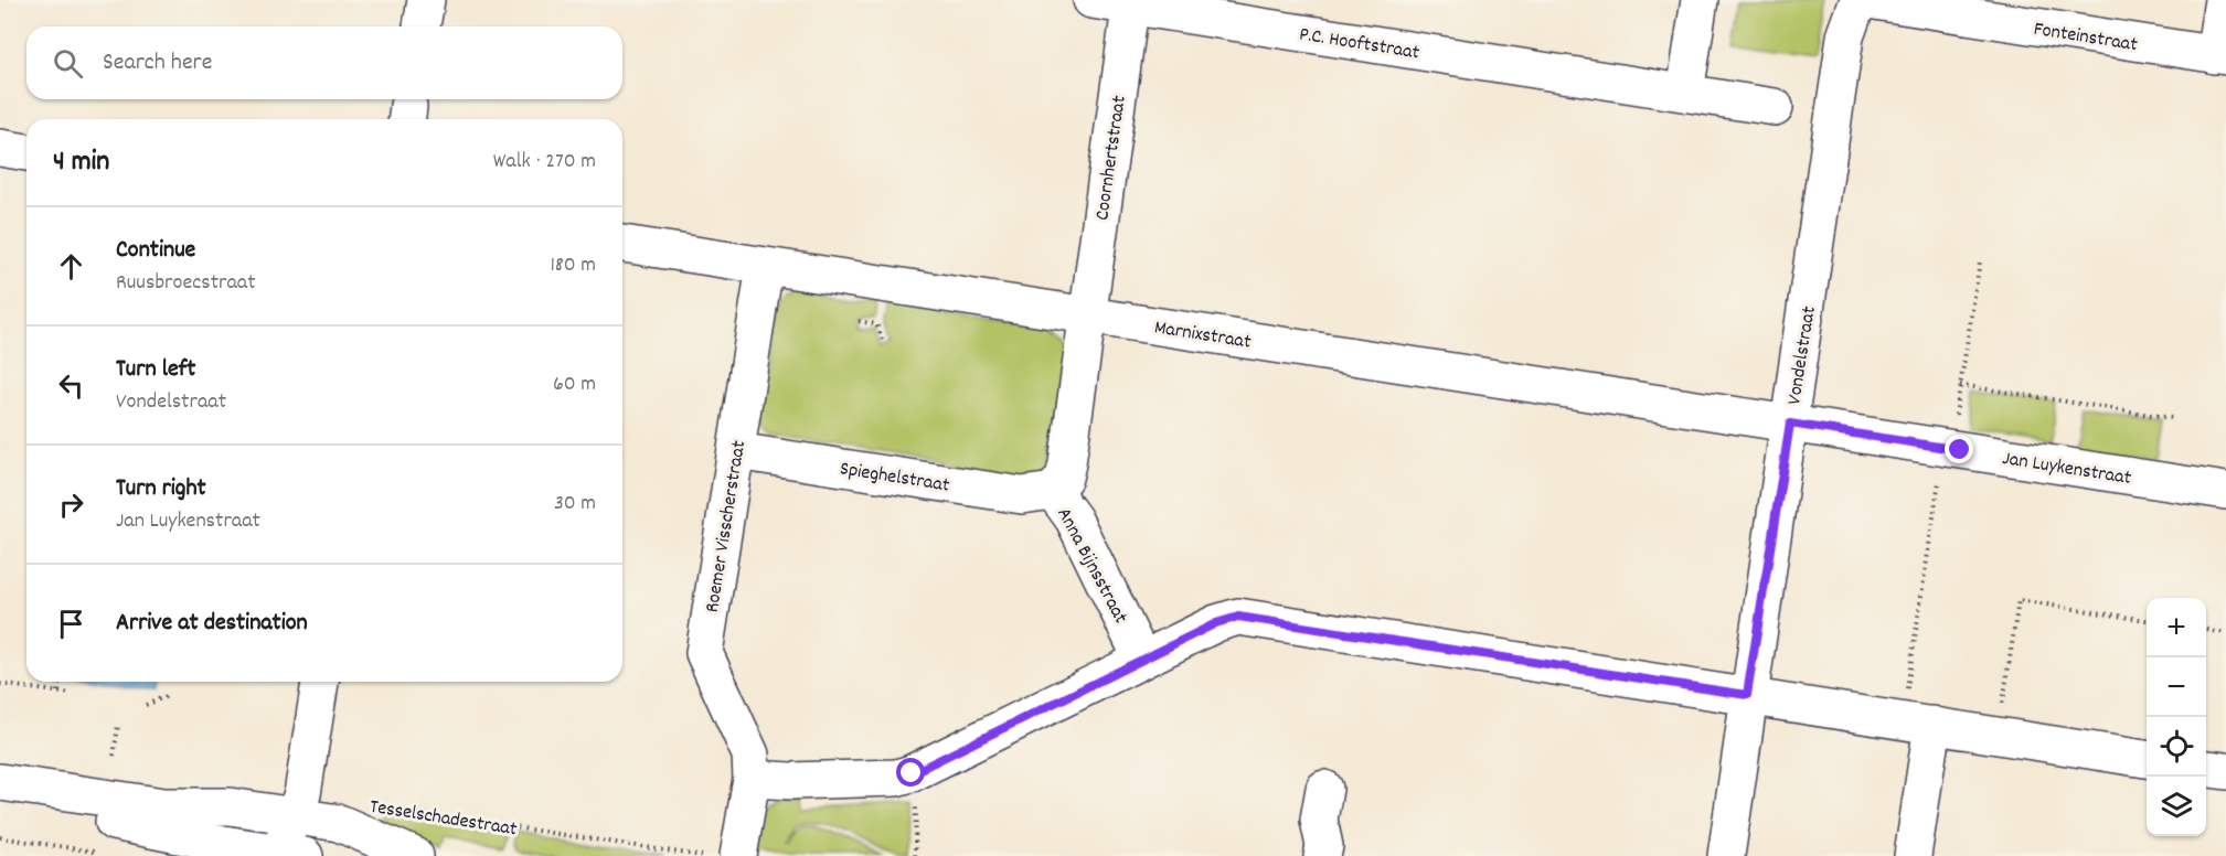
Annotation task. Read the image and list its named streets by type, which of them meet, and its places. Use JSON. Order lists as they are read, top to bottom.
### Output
{
  "streets": {
    "street": [
      "Fonteinstraat",
      "P.C. Hooftstraat",
      "Coornhertstraat",
      "Marnixstraat",
      "Vondelstraat",
      "Jan Luykenstraat",
      "Spieghelstraat",
      "Roemer Visscherstraat",
      "Anna Bijnsstraat",
      "Tesselschadestraat"
    ]
  },
  "crossings": [
    ["P.C. Hooftstraat", "Coornhertstraat"],
    ["Coornhertstraat", "Marnixstraat"],
    ["Coornhertstraat", "Anna Bijnsstraat"],
    ["Marnixstraat", "Vondelstraat"],
    ["Marnixstraat", "Jan Luykenstraat"],
    ["Marnixstraat", "Roemer Visscherstraat"],
    ["Marnixstraat", "Anna Bijnsstraat"],
    ["Vondelstraat", "Jan Luykenstraat"],
    ["Spieghelstraat", "Roemer Visscherstraat"],
    ["Spieghelstraat", "Anna Bijnsstraat"]
  ],
  "page": {
    "search": "Search here",
    "heading": ["4 min", "Walk · 270 m"],
    "list": [
      ["Continue", "Ruusbroecstraat", "180 m"],
      ["Turn left", "Vondelstraat", "60 m"],
      ["Turn right", "Jan Luykenstraat", "30 m"],
      "Arrive at destination"
    ],
    "map_buttons": ["+", "−"]
  }
}
